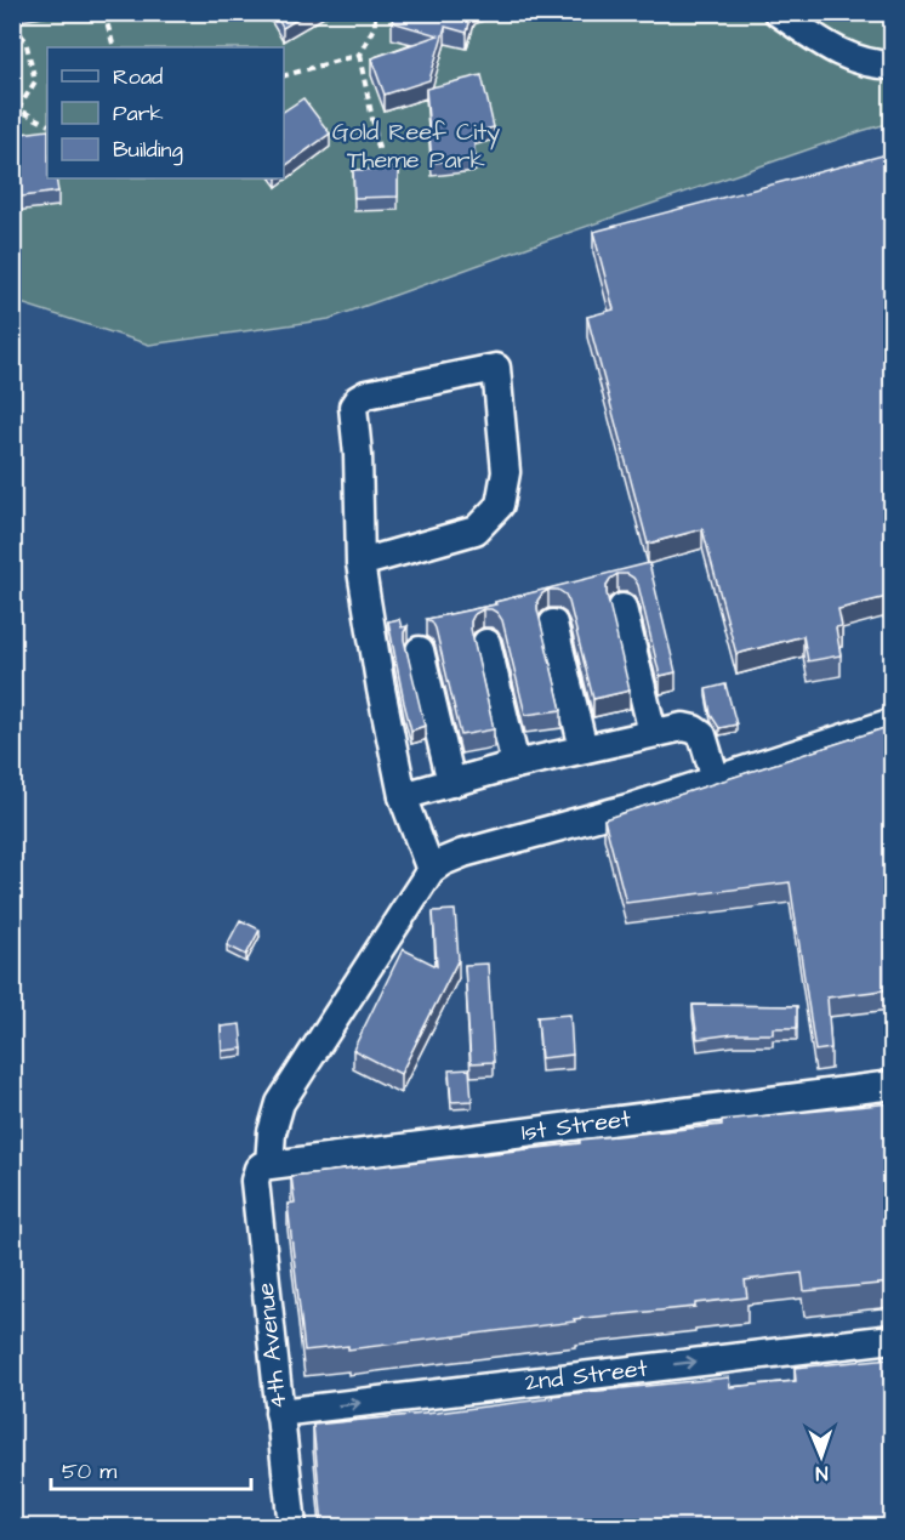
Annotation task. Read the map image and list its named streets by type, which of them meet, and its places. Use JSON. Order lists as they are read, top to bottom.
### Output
{
  "streets": {
    "street": ["1st Street", "4th Avenue", "2nd Street"]
  },
  "crossings": [
    ["1st Street", "4th Avenue"],
    ["4th Avenue", "2nd Street"]
  ],
  "one_way": ["2nd Street"],
  "parks": ["Gold Reef City Theme Park"],
  "legend": ["Road", "Park", "Building"],
  "scale_bar": "50 m",
  "north": "bottom"
}
